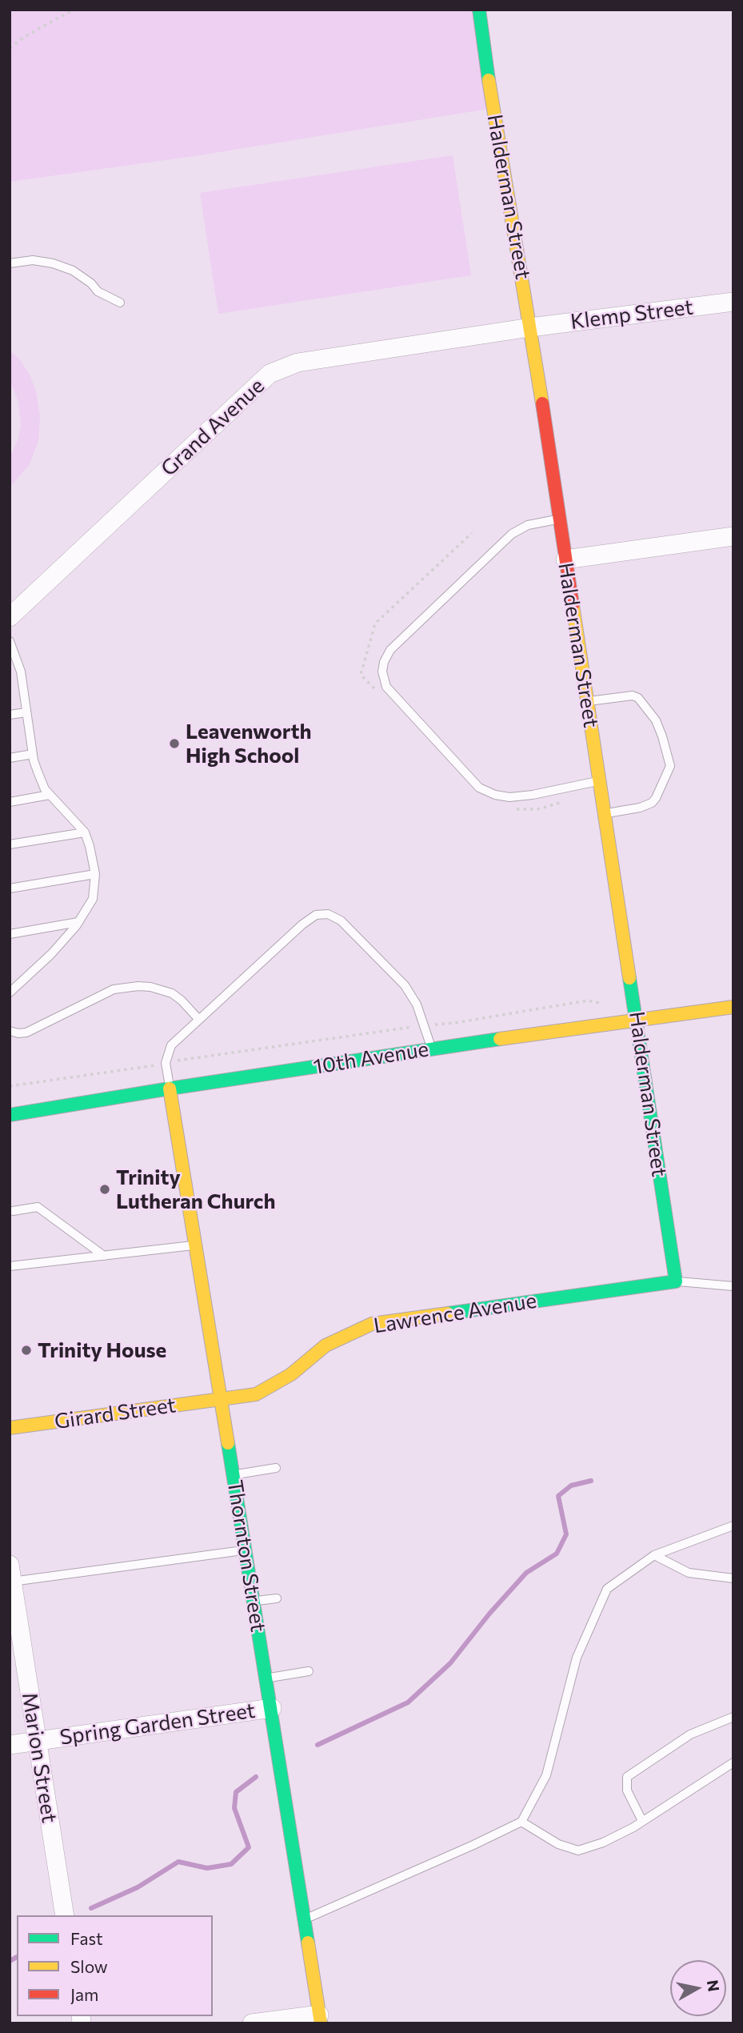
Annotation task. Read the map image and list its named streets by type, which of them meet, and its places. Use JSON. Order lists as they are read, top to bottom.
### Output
{
  "streets": {
    "street": [
      "Halderman Street",
      "Klemp Street",
      "Grand Avenue",
      "10th Avenue",
      "Lawrence Avenue",
      "Girard Street",
      "Thornton Street",
      "Spring Garden Street",
      "Marion Street"
    ]
  },
  "crossings": [
    ["Halderman Street", "Klemp Street"],
    ["Halderman Street", "Grand Avenue"],
    ["Halderman Street", "10th Avenue"],
    ["Halderman Street", "Lawrence Avenue"],
    ["Klemp Street", "Grand Avenue"],
    ["10th Avenue", "Thornton Street"],
    ["Lawrence Avenue", "Girard Street"],
    ["Lawrence Avenue", "Thornton Street"],
    ["Girard Street", "Thornton Street"],
    ["Thornton Street", "Spring Garden Street"],
    ["Spring Garden Street", "Marion Street"]
  ],
  "places": ["Leavenworth High School", "Trinity Lutheran Church", "Trinity House"],
  "legend": ["Fast", "Slow", "Jam"],
  "north": "right"
}
